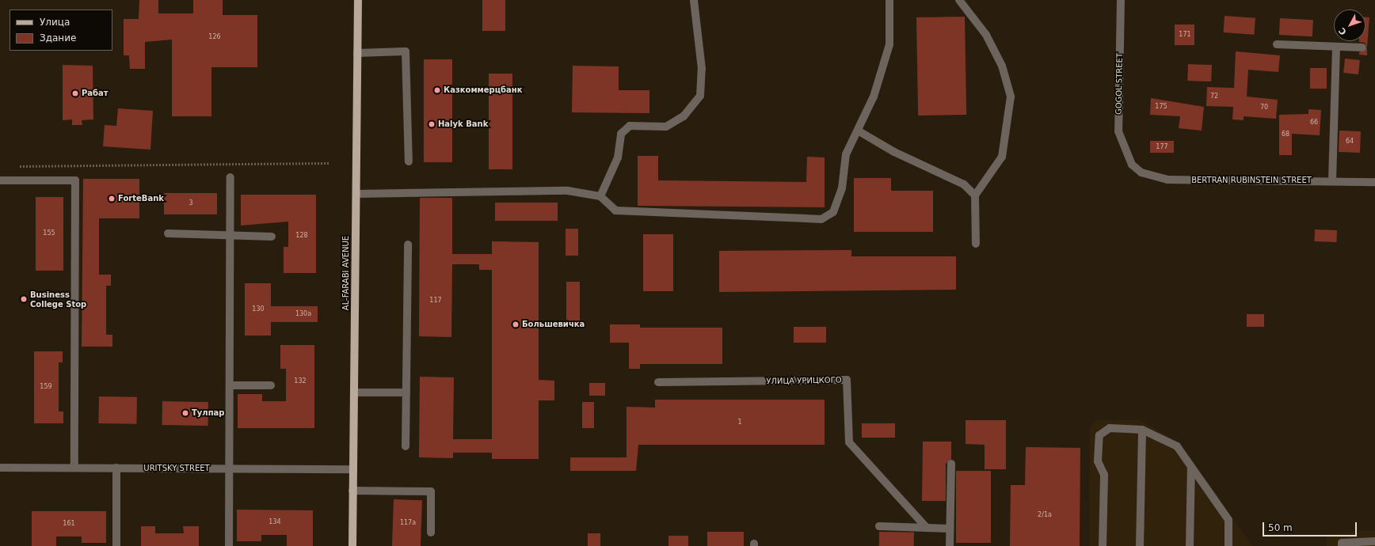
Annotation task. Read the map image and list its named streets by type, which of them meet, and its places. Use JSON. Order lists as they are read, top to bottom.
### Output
{
  "streets": {
    "main road": ["AL-FARABI AVENUE"],
    "street": [
      "GOGOL STREET",
      "BERTRAN RUBINSTEIN STREET",
      "УЛИЦА УРИЦКОГО",
      "URITSKY STREET"
    ]
  },
  "crossings": [
    ["GOGOL STREET", "BERTRAN RUBINSTEIN STREET"],
    ["AL-FARABI AVENUE", "URITSKY STREET"]
  ],
  "places": [
    "Казкоммерцбанк",
    "Рабат",
    "Halyk Bank",
    "ForteBank",
    "Business College Stop",
    "Большевичка",
    "Тулпар"
  ],
  "house_numbers": [
    "171",
    "126",
    "72",
    "175",
    "70",
    "66",
    "68",
    "64",
    "177",
    "3",
    "155",
    "128",
    "117",
    "130",
    "130а",
    "132",
    "159",
    "1",
    "2/1а",
    "134",
    "117а",
    "161"
  ],
  "legend": ["Улица", "Здание"],
  "scale_bar": "50 m",
  "north": "bottom left"
}
